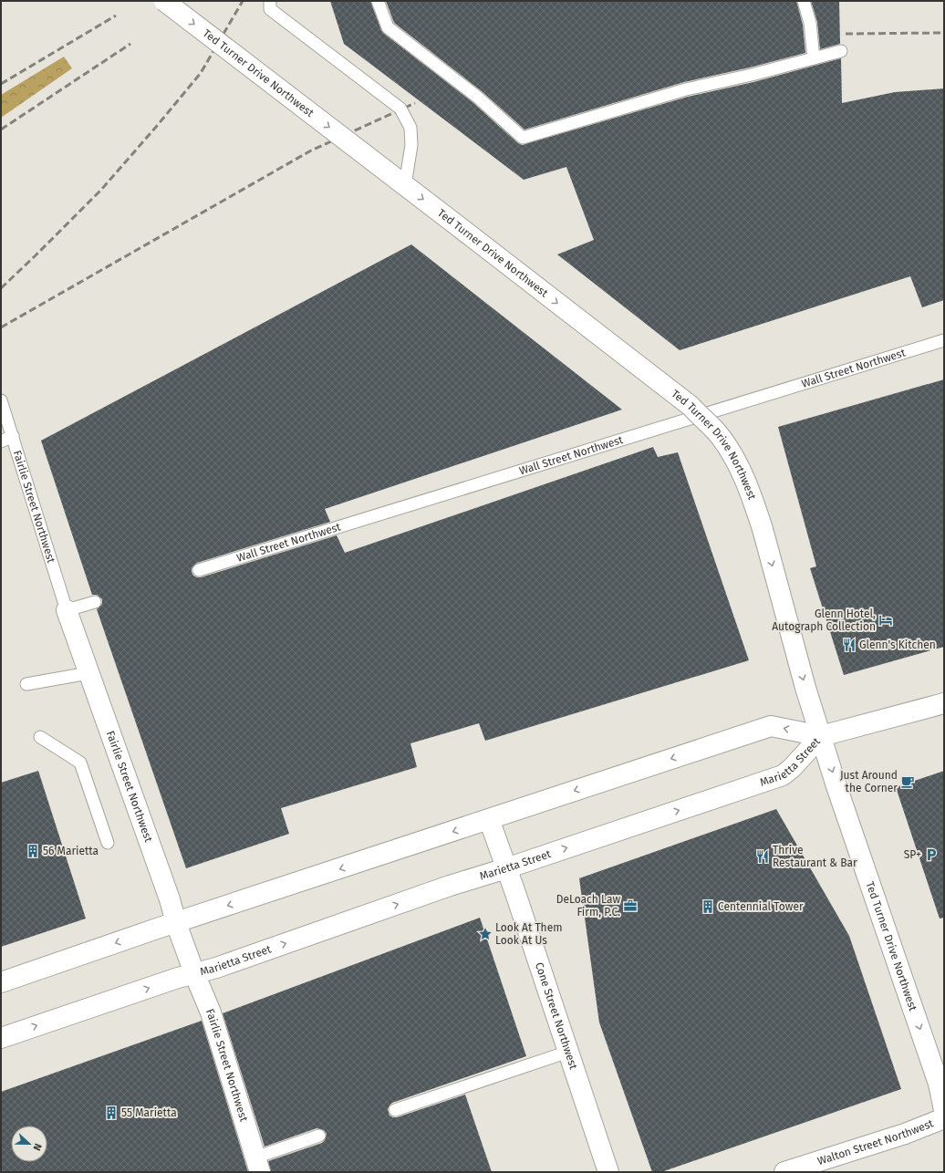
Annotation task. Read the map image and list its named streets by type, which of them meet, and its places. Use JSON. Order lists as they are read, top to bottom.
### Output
{
  "streets": {
    "street": [
      "Ted Turner Drive Northwest",
      "Fairlie Street Northwest",
      "Marietta Street",
      "Cone Street Northwest",
      "Walton Street Northwest"
    ],
    "lane": ["Wall Street Northwest"]
  },
  "crossings": [
    ["Ted Turner Drive Northwest", "Marietta Street"],
    ["Fairlie Street Northwest", "Marietta Street"],
    ["Marietta Street", "Cone Street Northwest"]
  ],
  "one_way": ["Ted Turner Drive Northwest"],
  "places": {
    "hotel": ["Glenn Hotel, Autograph Collection"],
    "restaurant": ["Glenn's Kitchen", "Thrive Restaurant & Bar"],
    "cafe": ["Just Around the Corner"],
    "building": ["56 Marietta", "Centennial Tower", "55 Marietta"],
    "parking": ["SP+"],
    "office": ["DeLoach Law Firm, P.C."],
    "place": ["Look At Them Look At Us"]
  },
  "north": "right"
}
